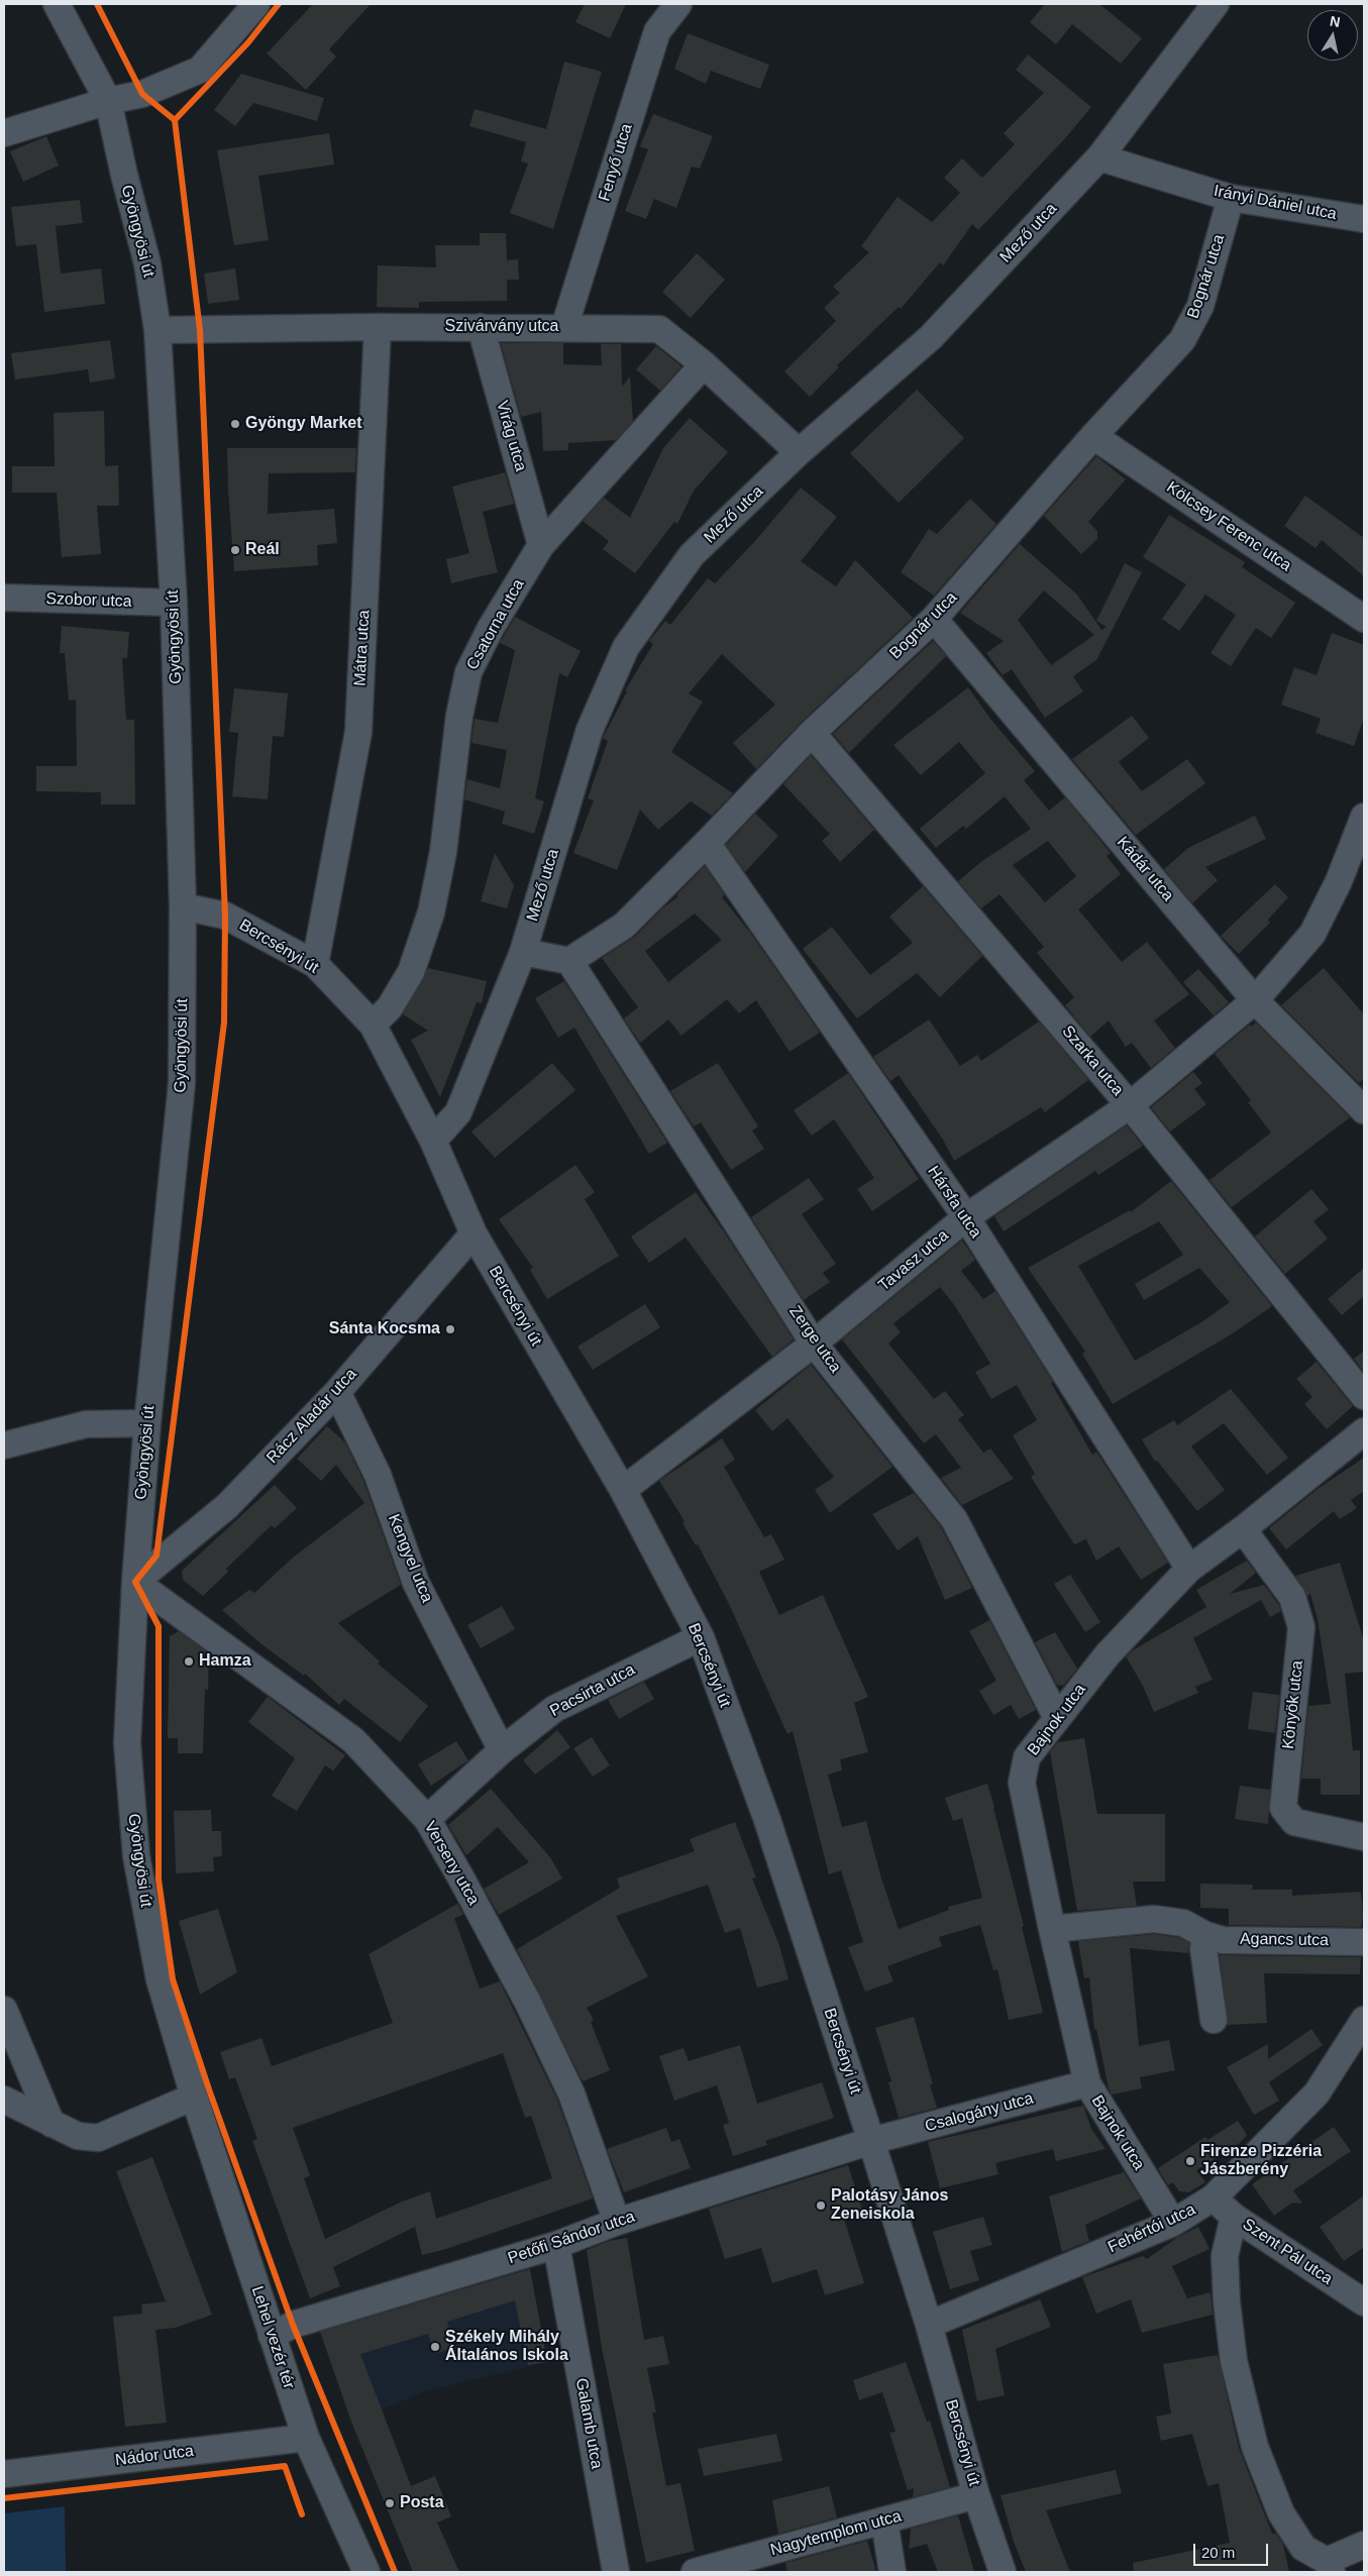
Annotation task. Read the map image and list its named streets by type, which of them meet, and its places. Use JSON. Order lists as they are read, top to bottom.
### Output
{
  "streets": {
    "street": [
      "Fenyő utca",
      "Irányi Dániel utca",
      "Gyöngyösi út",
      "Mező utca",
      "Bognár utca",
      "Szivárvány utca",
      "Virág utca",
      "Kölcsey Ferenc utca",
      "Szobor utca",
      "Csatorna utca",
      "Mátra utca",
      "Kádár utca",
      "Bercsényi út",
      "Szarka utca",
      "Hársfa utca",
      "Tavasz utca",
      "Zerge utca",
      "Rácz Aladár utca",
      "Kengyel utca",
      "Pacsirta utca",
      "Könyök utca",
      "Bajnok utca",
      "Verseny utca",
      "Agancs utca",
      "Csalogány utca",
      "Fehértói utca",
      "Petőfi Sándor utca",
      "Szent Pál utca",
      "Lehel vezér tér",
      "Galamb utca",
      "Nádor utca",
      "Nagytemplom utca"
    ]
  },
  "crossings": [
    ["Fenyő utca", "Szivárvány utca"],
    ["Irányi Dániel utca", "Mező utca"],
    ["Irányi Dániel utca", "Bognár utca"],
    ["Gyöngyösi út", "Szivárvány utca"],
    ["Gyöngyösi út", "Szobor utca"],
    ["Gyöngyösi út", "Bercsényi út"],
    ["Gyöngyösi út", "Rácz Aladár utca"],
    ["Gyöngyösi út", "Verseny utca"],
    ["Gyöngyösi út", "Lehel vezér tér"],
    ["Mező utca", "Szivárvány utca"],
    ["Mező utca", "Bercsényi út"],
    ["Bognár utca", "Kölcsey Ferenc utca"],
    ["Bognár utca", "Kádár utca"],
    ["Bognár utca", "Szarka utca"],
    ["Bognár utca", "Hársfa utca"],
    ["Bognár utca", "Zerge utca"],
    ["Szivárvány utca", "Virág utca"],
    ["Szivárvány utca", "Csatorna utca"],
    ["Szivárvány utca", "Mátra utca"],
    ["Virág utca", "Csatorna utca"],
    ["Csatorna utca", "Bercsényi út"],
    ["Mátra utca", "Bercsényi út"],
    ["Kádár utca", "Tavasz utca"],
    ["Bercsényi út", "Tavasz utca"],
    ["Bercsényi út", "Rácz Aladár utca"],
    ["Bercsényi út", "Pacsirta utca"],
    ["Bercsényi út", "Csalogány utca"],
    ["Bercsényi út", "Fehértói utca"],
    ["Bercsényi út", "Petőfi Sándor utca"],
    ["Bercsényi út", "Nagytemplom utca"],
    ["Szarka utca", "Tavasz utca"],
    ["Hársfa utca", "Tavasz utca"],
    ["Hársfa utca", "Bajnok utca"],
    ["Tavasz utca", "Zerge utca"],
    ["Zerge utca", "Bajnok utca"],
    ["Rácz Aladár utca", "Kengyel utca"],
    ["Rácz Aladár utca", "Verseny utca"],
    ["Kengyel utca", "Pacsirta utca"],
    ["Pacsirta utca", "Verseny utca"],
    ["Könyök utca", "Bajnok utca"],
    ["Bajnok utca", "Agancs utca"],
    ["Bajnok utca", "Csalogány utca"],
    ["Bajnok utca", "Fehértói utca"],
    ["Verseny utca", "Petőfi Sándor utca"],
    ["Csalogány utca", "Petőfi Sándor utca"],
    ["Fehértói utca", "Szent Pál utca"],
    ["Petőfi Sándor utca", "Lehel vezér tér"],
    ["Petőfi Sándor utca", "Galamb utca"],
    ["Lehel vezér tér", "Nádor utca"]
  ],
  "places": [
    "Gyöngy Market",
    "Reál",
    "Sánta Kocsma",
    "Hamza",
    "Firenze Pizzéria Jászberény",
    "Palotásy János Zeneiskola",
    "Székely Mihály Általános Iskola",
    "Posta"
  ],
  "scale_bar": "20 m",
  "north": "top"
}
